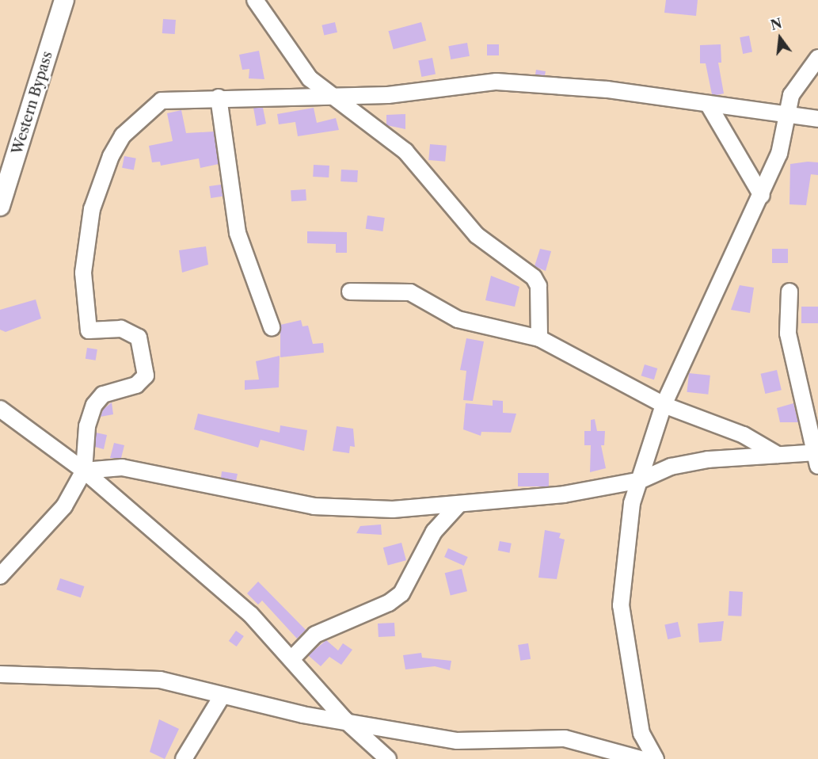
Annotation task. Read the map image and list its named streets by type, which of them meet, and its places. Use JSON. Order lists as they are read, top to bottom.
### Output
{
  "streets": {
    "main road": ["Western Bypass"]
  },
  "north": "top"
}
